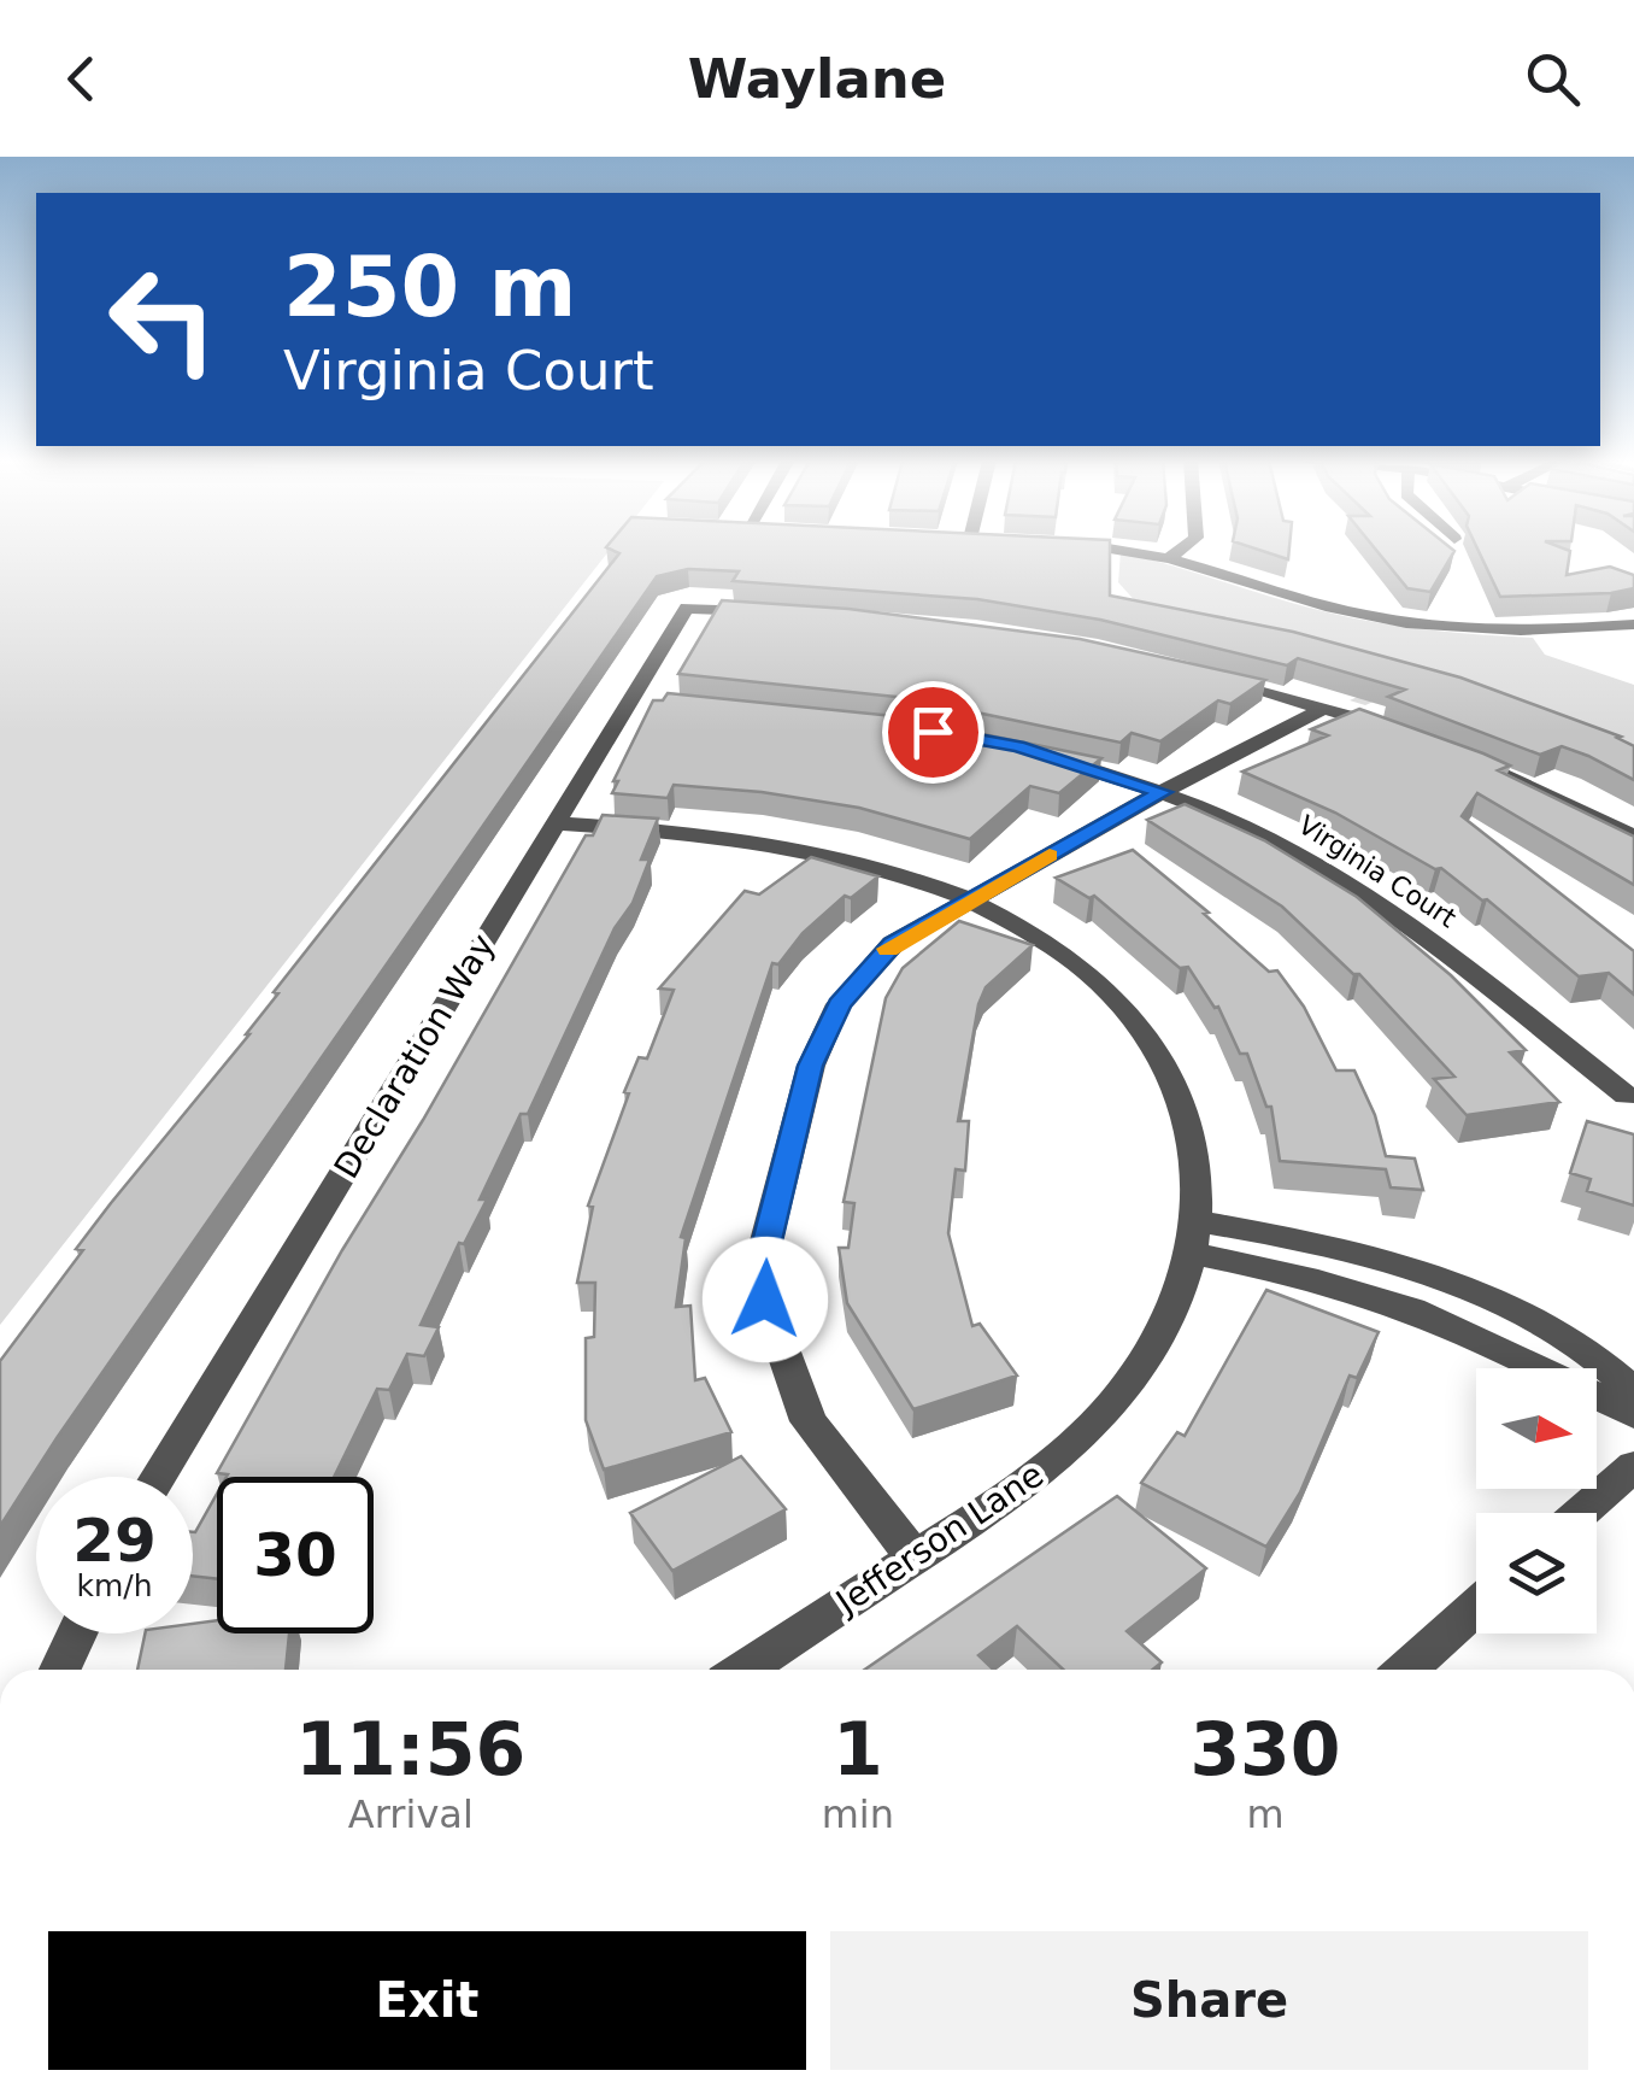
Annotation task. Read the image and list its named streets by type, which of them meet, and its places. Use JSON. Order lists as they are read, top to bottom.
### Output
{
  "streets": {
    "street": ["Virginia Court", "Declaration Way", "Jefferson Lane"]
  },
  "crossings": [
    ["Declaration Way", "Jefferson Lane"]
  ],
  "north": "right",
  "page": {
    "header": "Waylane",
    "turn": ["250 m", "Virginia Court"],
    "speed": "29 km/h",
    "limit": "30",
    "eta": [
      "11:56",
      "Arrival",
      "1",
      "min",
      "330",
      "m"
    ],
    "buttons": ["Exit", "Share"]
  }
}
